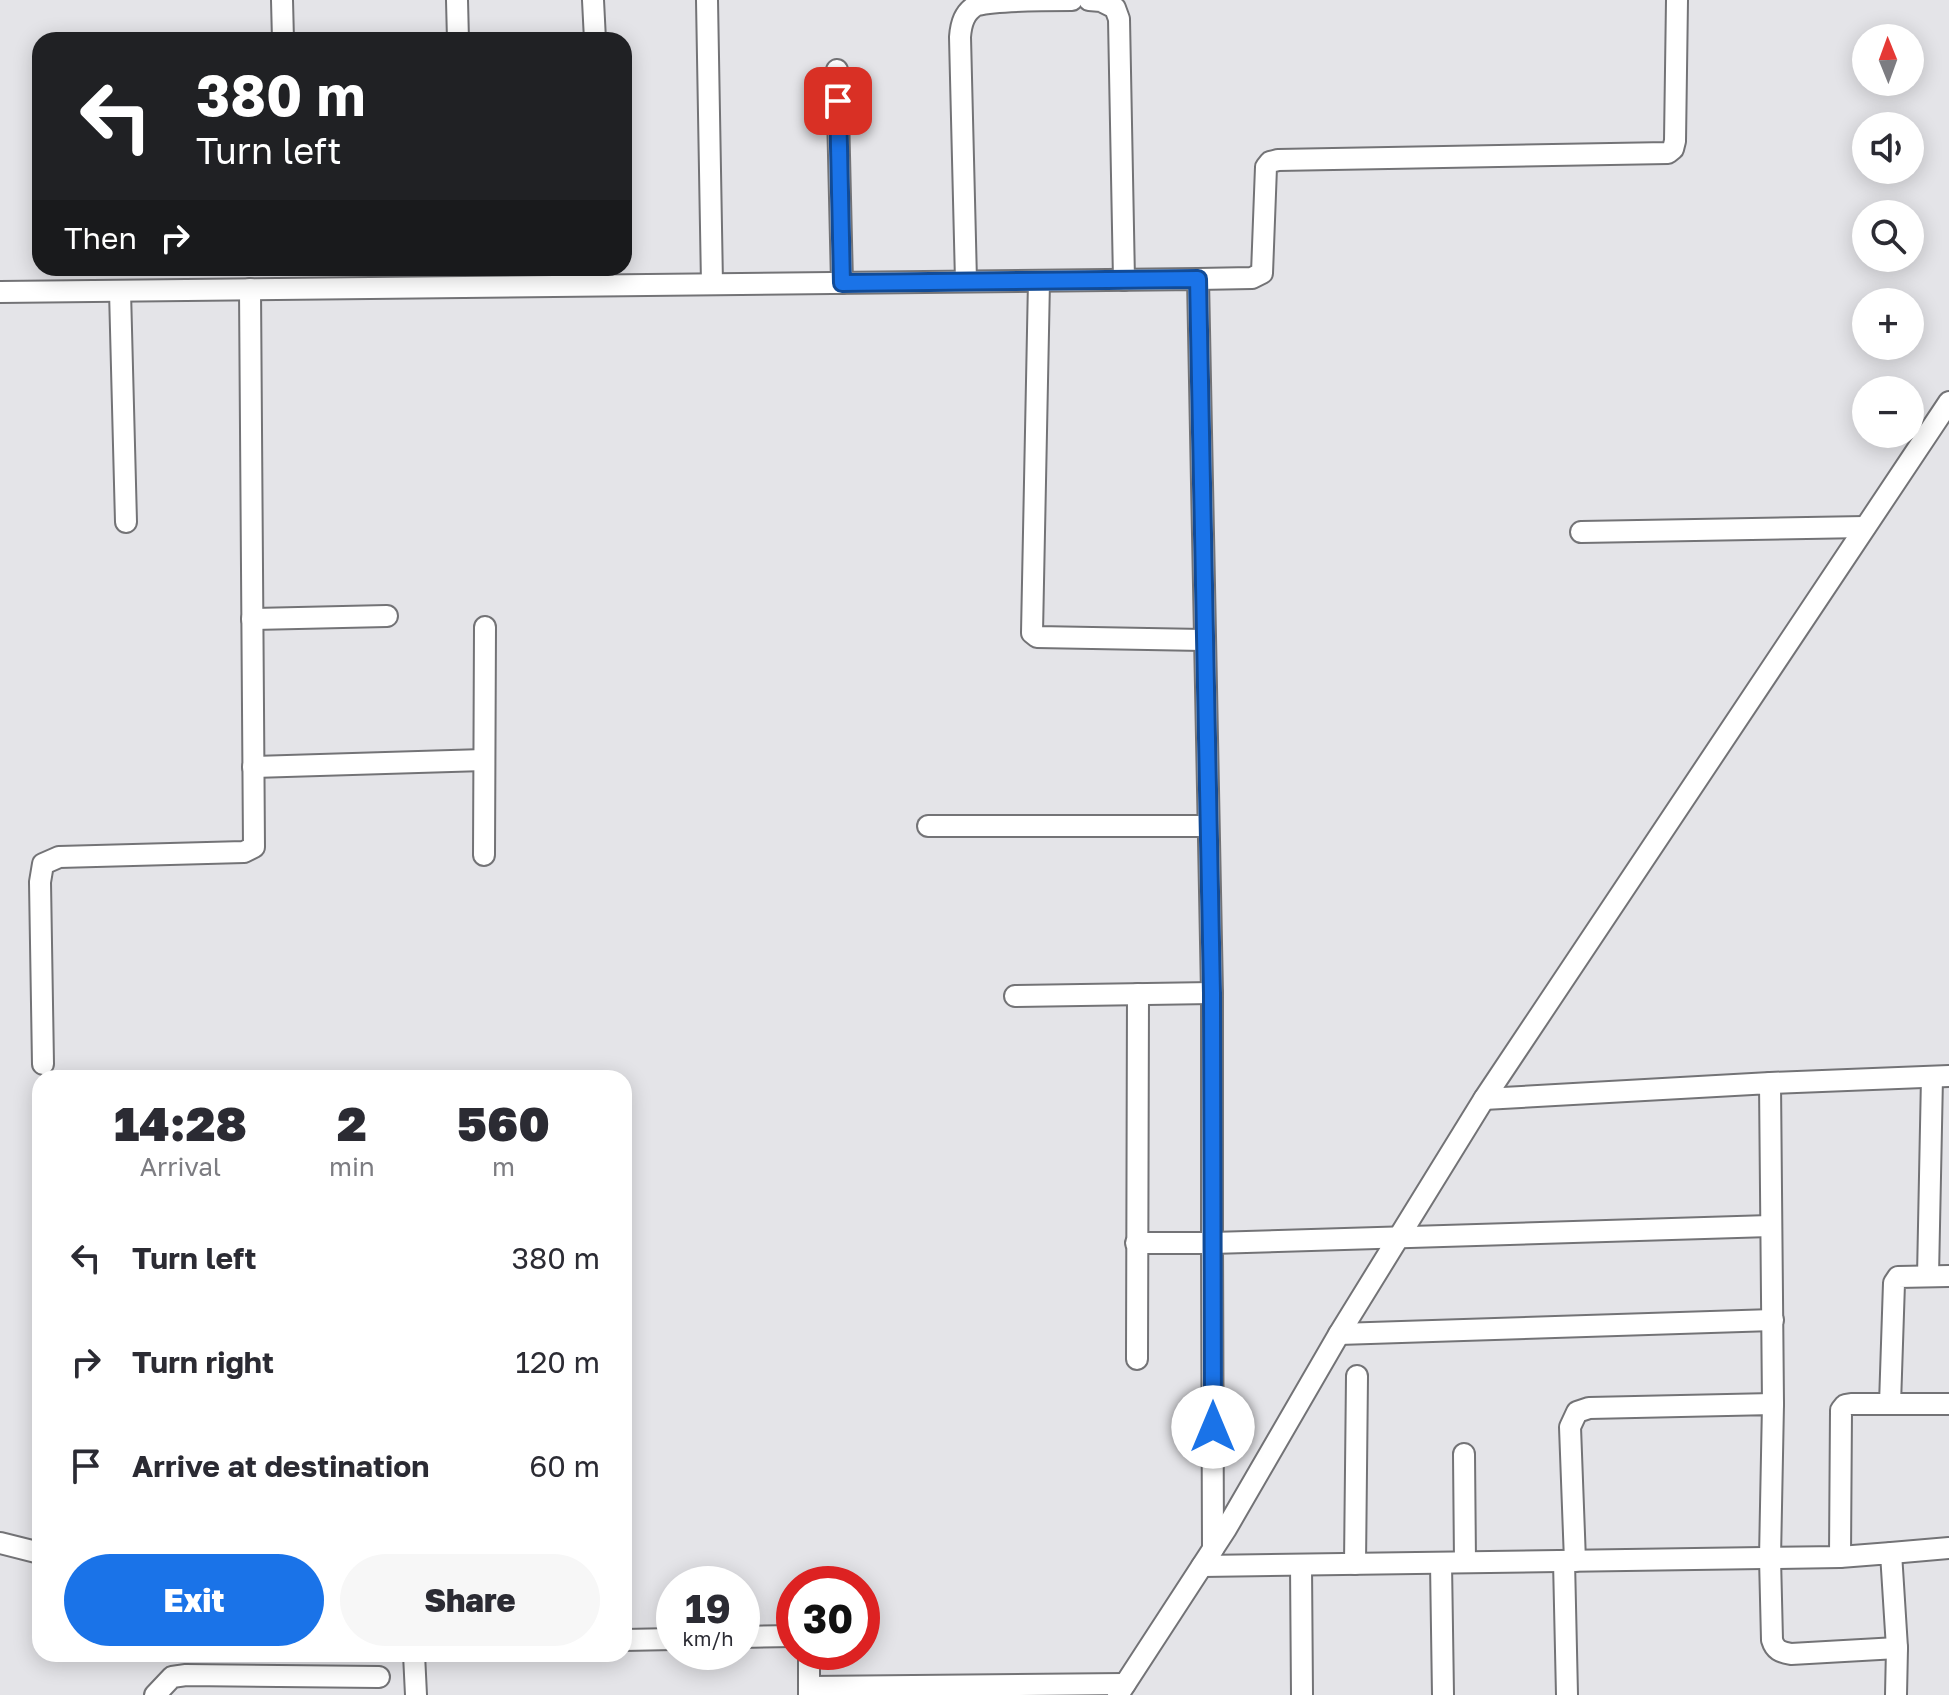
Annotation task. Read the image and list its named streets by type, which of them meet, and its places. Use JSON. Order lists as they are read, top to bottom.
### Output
{
  "north": "top",
  "page": {
    "map_buttons": ["+", "−"],
    "turn": ["380 m", "Turn left"],
    "then": "Then",
    "eta": [
      "14:28",
      "Arrival",
      "2",
      "min",
      "560",
      "m"
    ],
    "list": [
      {
        "name": "Turn left",
        "value": "380 m"
      },
      {
        "name": "Turn right",
        "value": "120 m"
      },
      {
        "name": "Arrive at destination",
        "value": "60 m"
      }
    ],
    "buttons": ["Exit", "Share"],
    "speed": "19 km/h",
    "limit": "30"
  }
}
